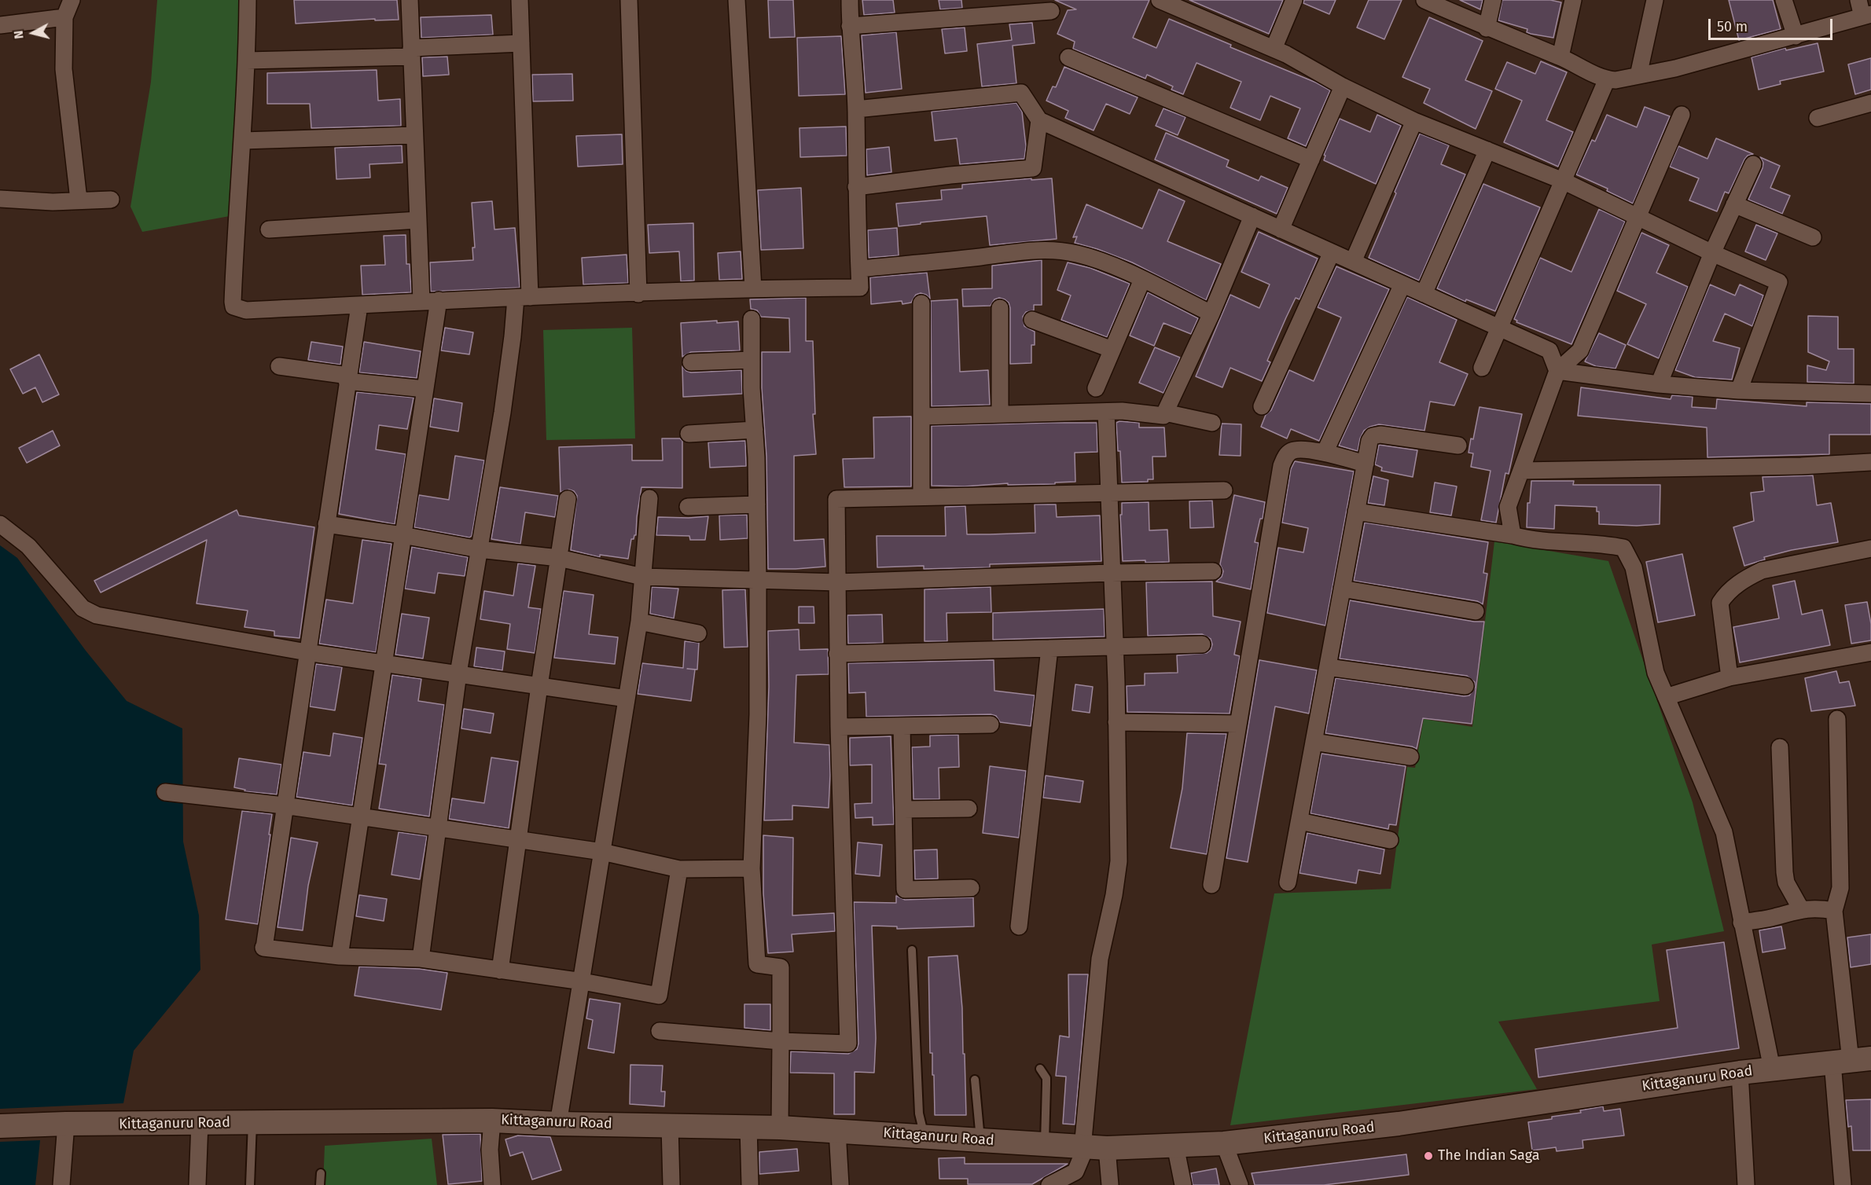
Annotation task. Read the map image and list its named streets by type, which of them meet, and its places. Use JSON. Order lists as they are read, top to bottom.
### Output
{
  "streets": {
    "street": ["Kittaganuru Road"]
  },
  "places": ["The Indian Saga"],
  "scale_bar": "50 m",
  "north": "left"
}
